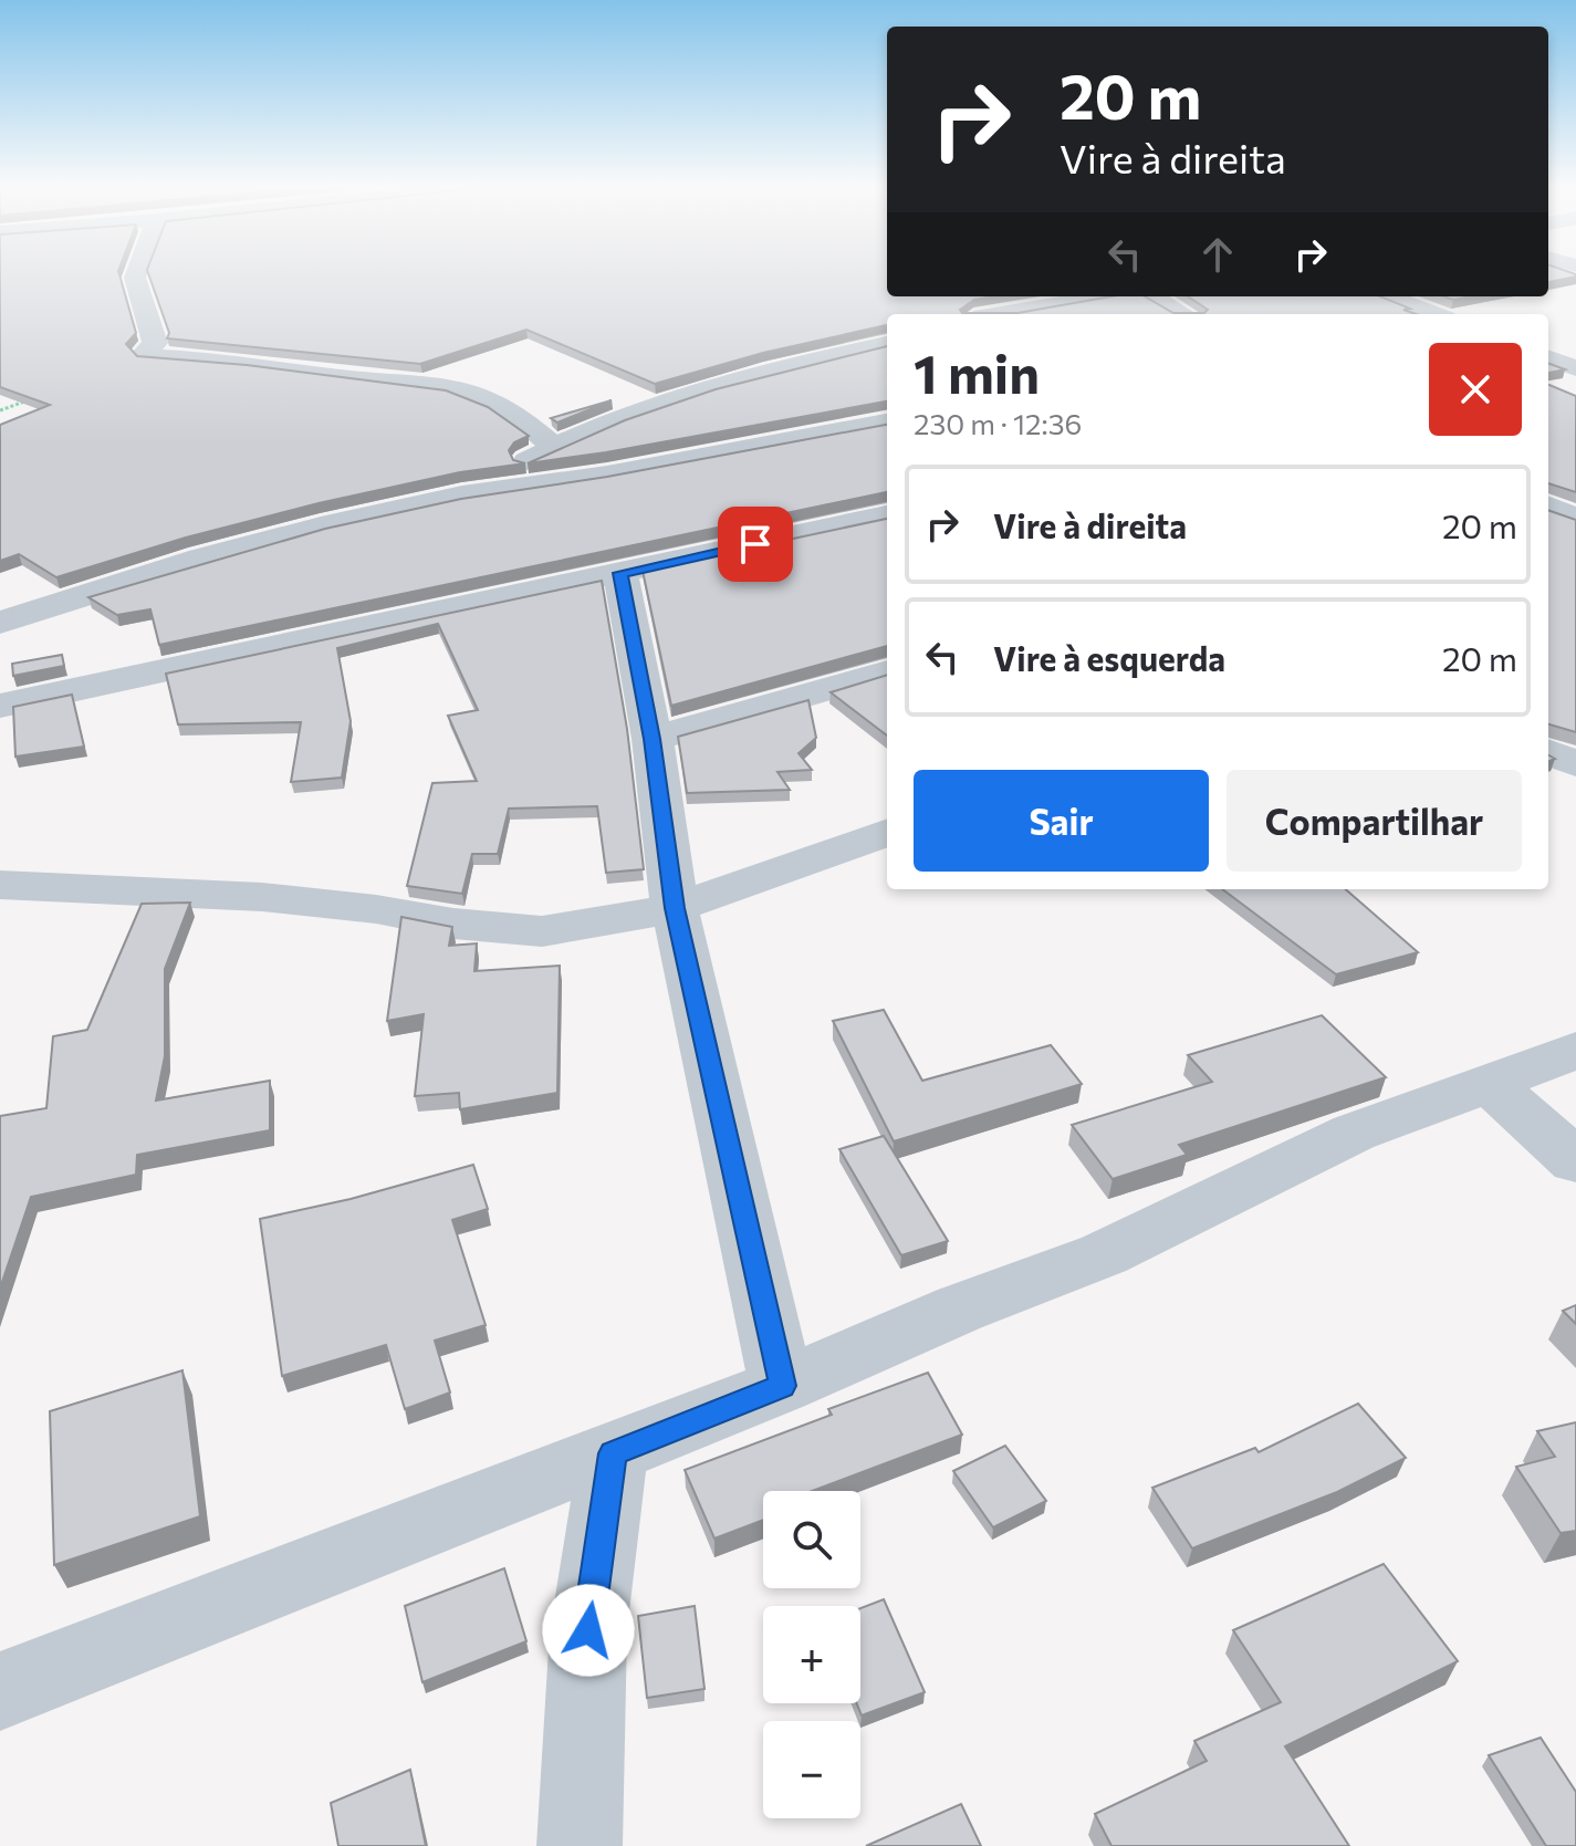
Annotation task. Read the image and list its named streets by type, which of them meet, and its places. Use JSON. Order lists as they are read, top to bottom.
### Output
{
  "page": {
    "turn": ["20 m", "Vire à direita"],
    "heading": ["1 min", "230 m · 12:36"],
    "list": [
      {
        "name": "Vire à direita",
        "value": "20 m"
      },
      {
        "name": "Vire à esquerda",
        "value": "20 m"
      }
    ],
    "buttons": ["Sair", "Compartilhar"],
    "map_buttons": ["+", "−"]
  }
}
